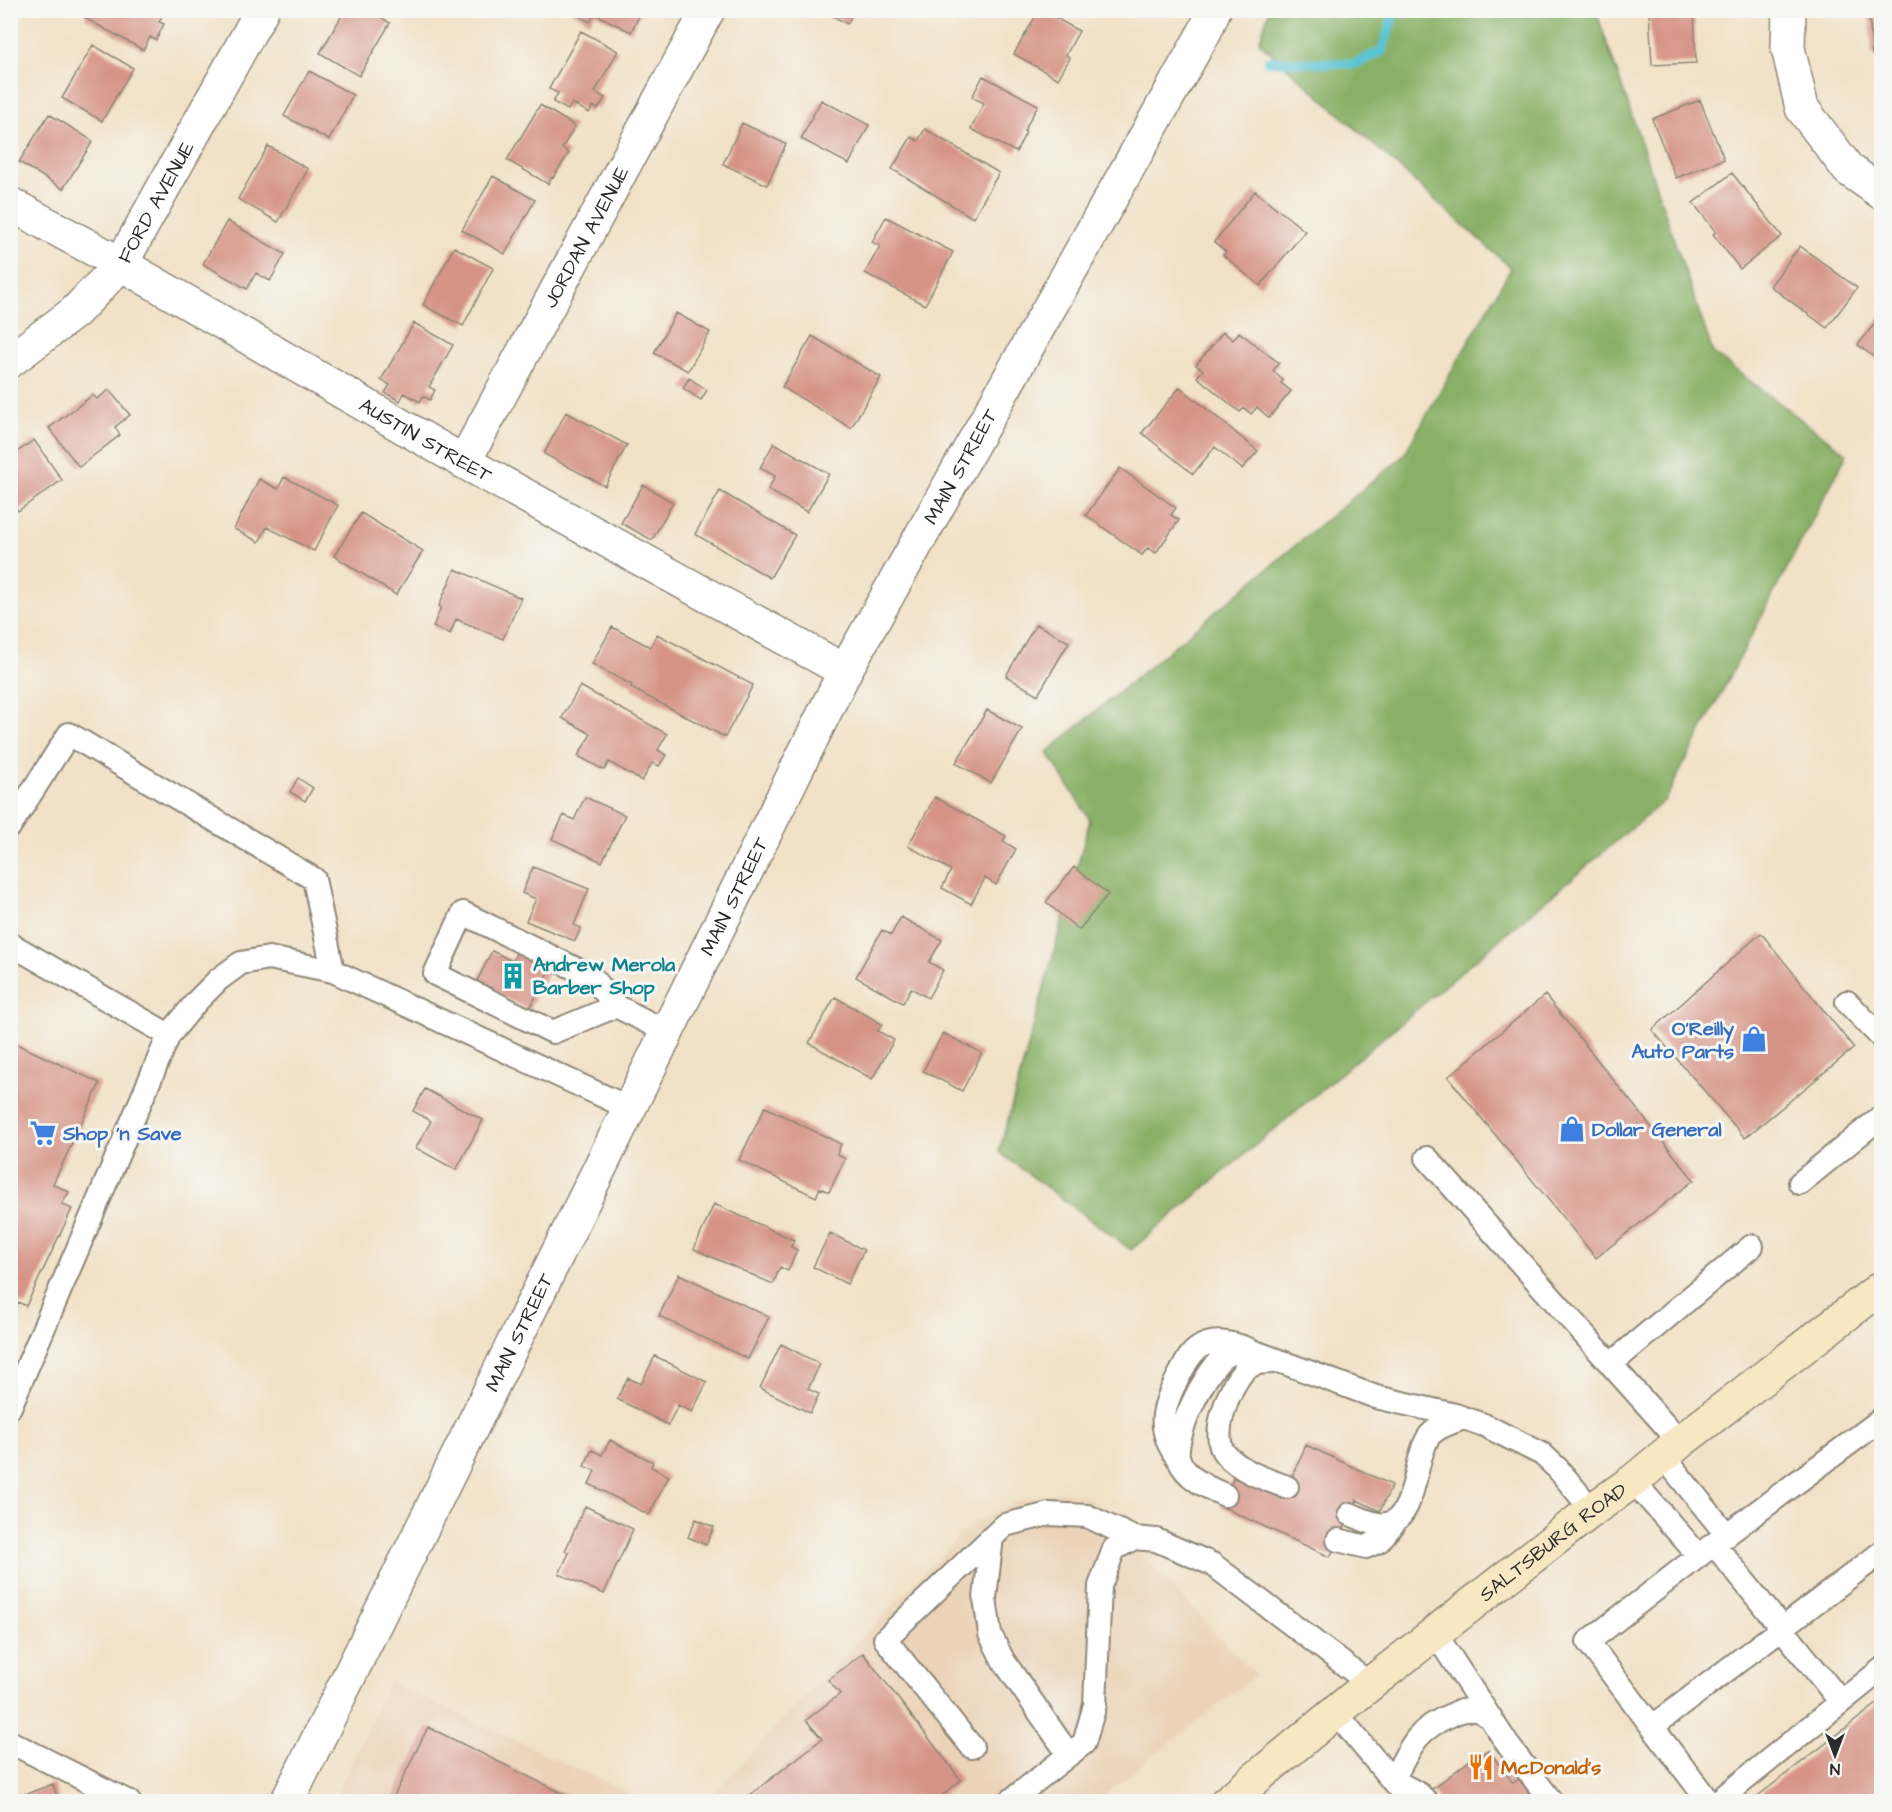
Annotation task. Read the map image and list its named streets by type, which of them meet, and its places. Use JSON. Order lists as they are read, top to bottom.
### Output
{
  "streets": {
    "main road": ["SALTSBURG ROAD"],
    "street": [
      "FORD AVENUE",
      "JORDAN AVENUE",
      "AUSTIN STREET",
      "MAIN STREET"
    ]
  },
  "crossings": [
    ["FORD AVENUE", "AUSTIN STREET"],
    ["JORDAN AVENUE", "AUSTIN STREET"],
    ["AUSTIN STREET", "MAIN STREET"]
  ],
  "places": {
    "building": ["Andrew Merola Barber Shop"],
    "shop": ["O'Reilly Auto Parts", "Dollar General"],
    "supermarket": ["Shop 'n Save"],
    "restaurant": ["McDonald's"]
  },
  "north": "bottom"
}
